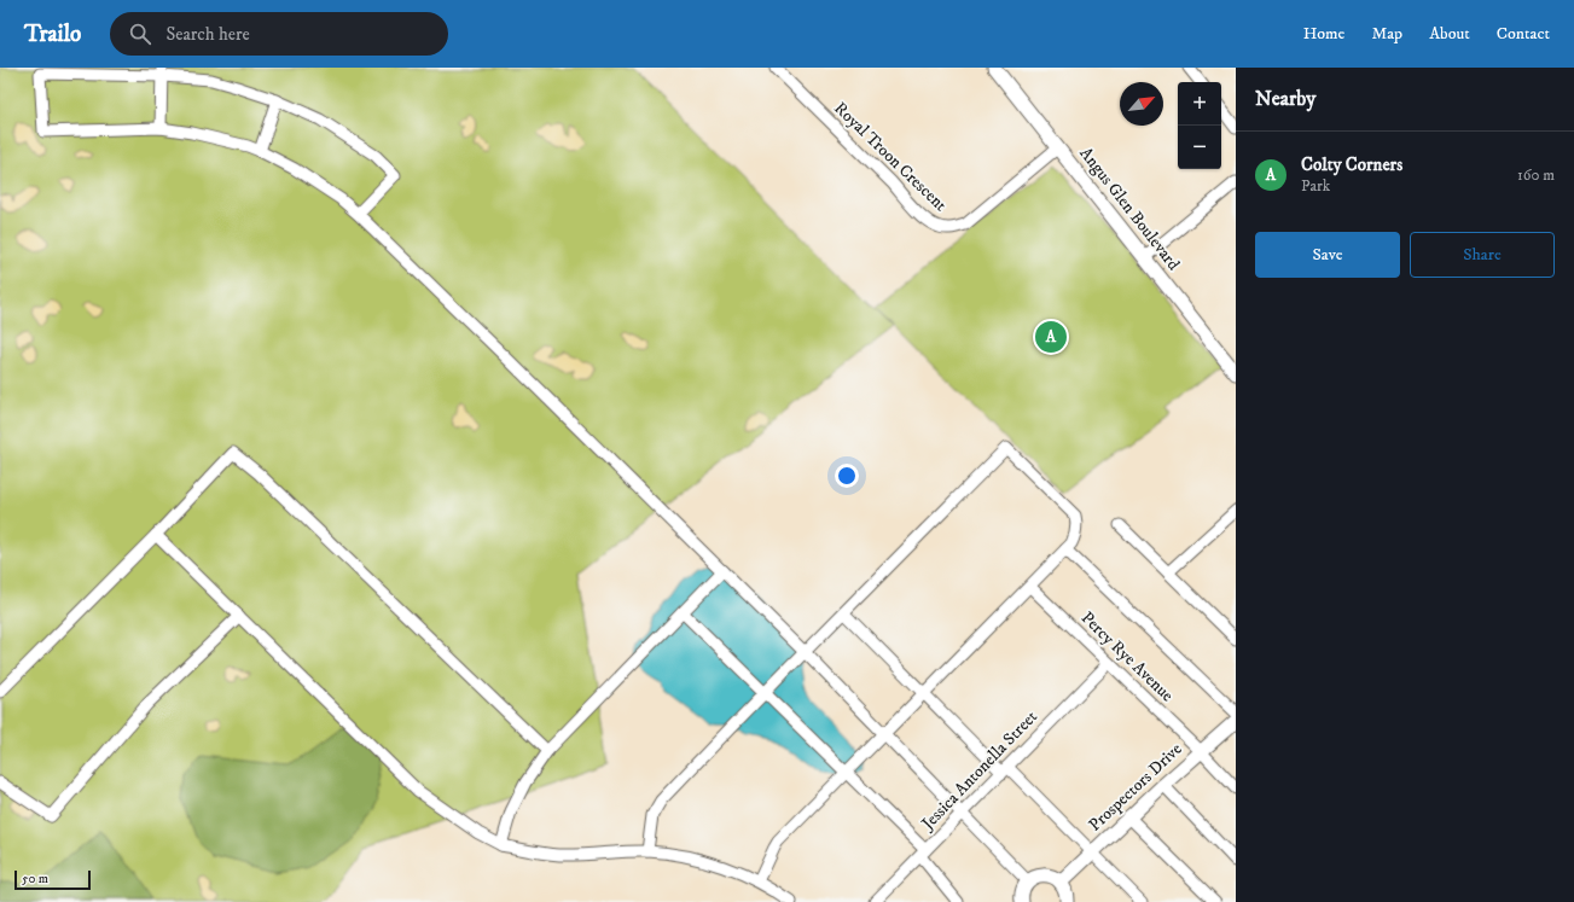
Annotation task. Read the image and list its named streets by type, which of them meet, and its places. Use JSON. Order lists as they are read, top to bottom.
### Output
{
  "streets": {
    "street": [
      "Royal Troon Crescent",
      "Angus Glen Boulevard",
      "Percy Rye Avenue",
      "Jessica Antonella Street",
      "Prospectors Drive"
    ]
  },
  "crossings": [
    ["Royal Troon Crescent", "Angus Glen Boulevard"],
    ["Percy Rye Avenue", "Jessica Antonella Street"],
    ["Percy Rye Avenue", "Prospectors Drive"]
  ],
  "scale_bar": "50 m",
  "north": "top right",
  "page": {
    "header": "Trailo",
    "search": "Search here",
    "nav": [
      "Home",
      "Map",
      "About",
      "Contact"
    ],
    "heading": "Nearby",
    "map_buttons": ["+", "−"],
    "list": [
      {
        "mark": "A",
        "name": "Colty Corners",
        "note": "Park",
        "value": "160 m"
      }
    ],
    "buttons": ["Save", "Share"],
    "pins": "A",
    "scale": "50 m"
  }
}
